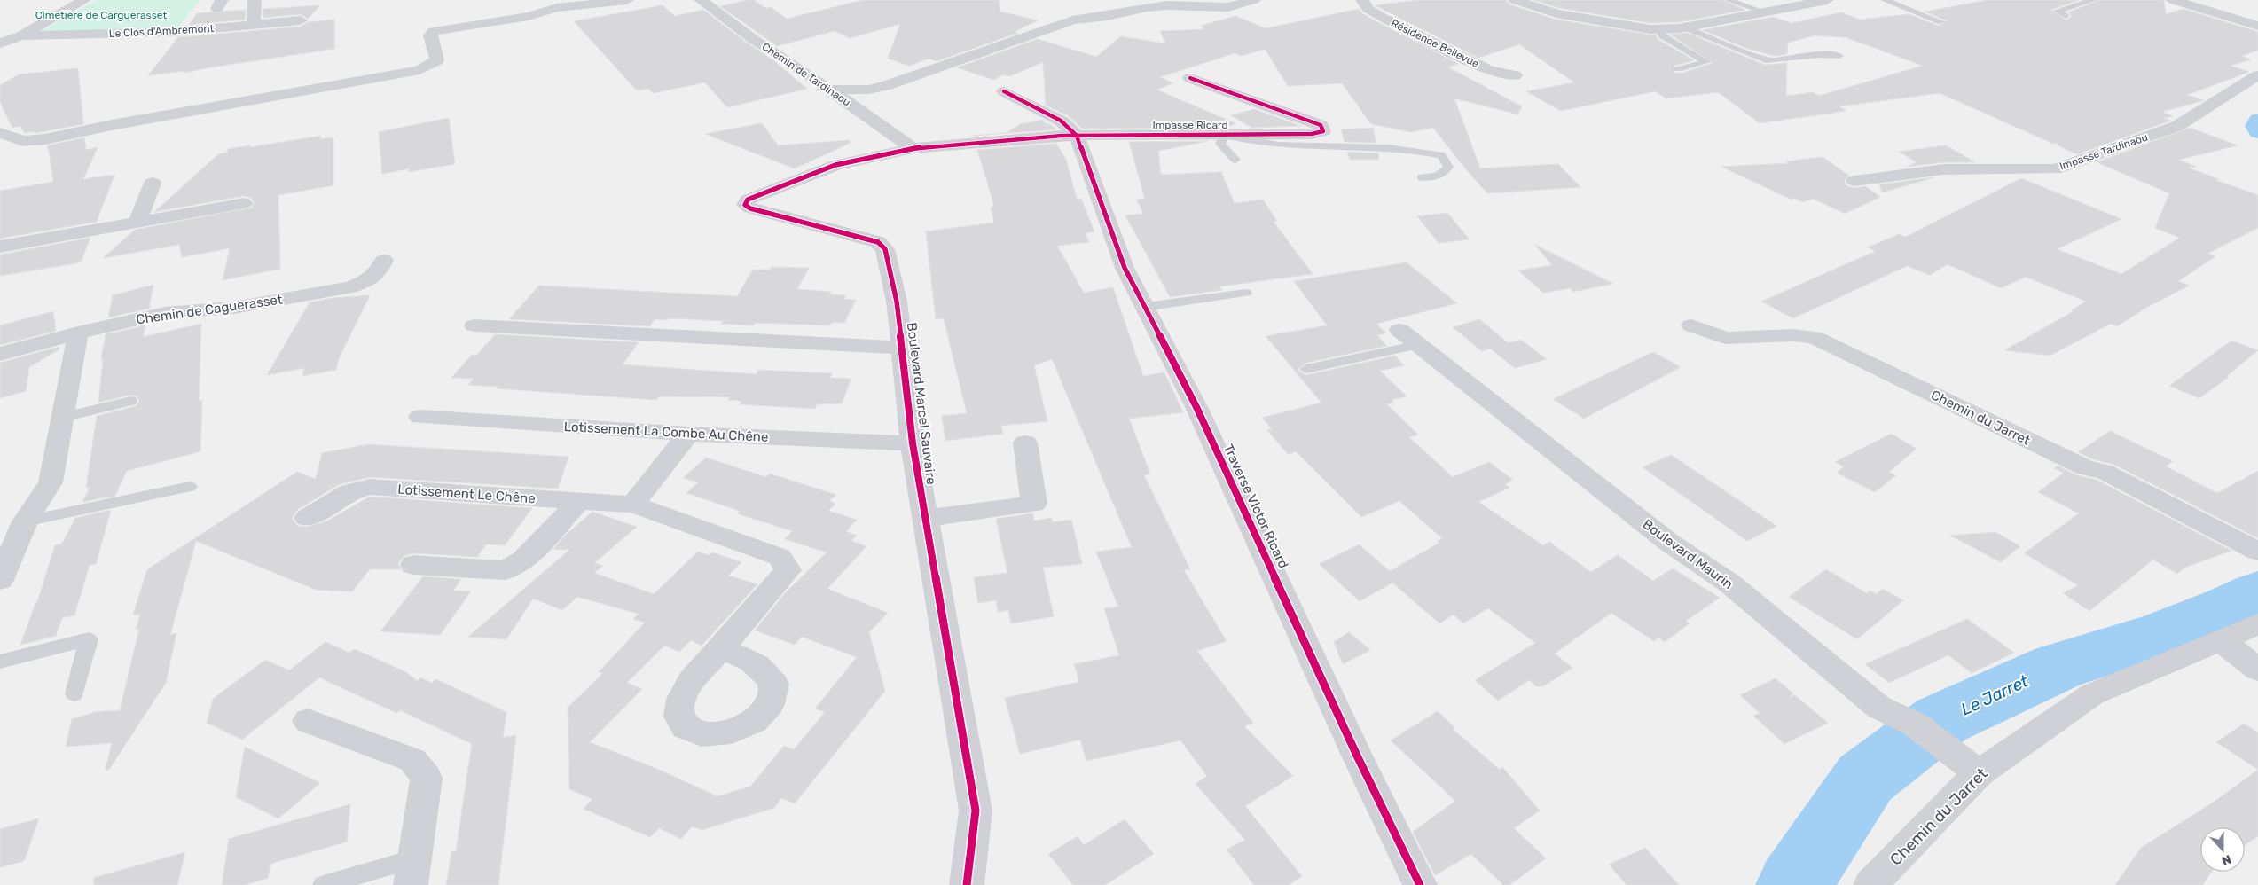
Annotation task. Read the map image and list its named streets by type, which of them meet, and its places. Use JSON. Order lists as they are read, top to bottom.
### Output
{
  "streets": {
    "street": [
      "Le Clos d'Ambremont",
      "Résidence Bellevue",
      "Chemin de Tardinaou",
      "Impasse Ricard",
      "Impasse Tardinaou",
      "Chemin de Caguerasset",
      "Boulevard Marcel Sauvaire",
      "Chemin du Jarret",
      "Lotissement La Combe Au Chêne",
      "Lotissement Le Chêne",
      "Traverse Victor Ricard",
      "Boulevard Maurin"
    ]
  },
  "crossings": [
    ["Chemin de Tardinaou", "Impasse Ricard"],
    ["Chemin de Tardinaou", "Boulevard Marcel Sauvaire"],
    ["Impasse Ricard", "Boulevard Marcel Sauvaire"],
    ["Impasse Ricard", "Traverse Victor Ricard"],
    ["Boulevard Marcel Sauvaire", "Lotissement La Combe Au Chêne"],
    ["Chemin du Jarret", "Boulevard Maurin"]
  ],
  "water": ["Le Jarret"],
  "parks": ["Cimetière de Carguerasset"],
  "north": "bottom"
}
